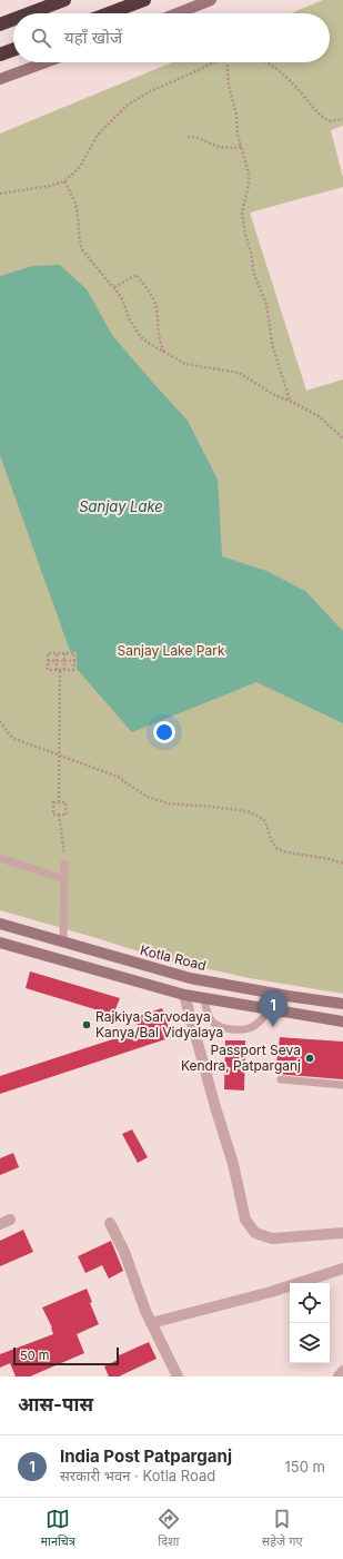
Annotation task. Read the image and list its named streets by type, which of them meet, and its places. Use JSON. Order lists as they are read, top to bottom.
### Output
{
  "streets": {
    "main road": ["Kotla Road"]
  },
  "water": ["Sanjay Lake"],
  "parks": ["Sanjay Lake Park"],
  "places": ["Rajkiya Sarvodaya Kanya/Bal Vidyalaya", "Passport Seva Kendra, Patparganj"],
  "scale_bar": "50 m",
  "page": {
    "search": "यहाँ खोजें",
    "pins": "1",
    "scale": "50 m",
    "heading": "आस-पास",
    "list": [
      {
        "mark": "1",
        "name": "India Post Patparganj",
        "note": "सरकारी भवन · Kotla Road",
        "value": "150 m"
      }
    ],
    "nav": ["मानचित्र", "दिशा", "सहेजे गए"]
  }
}
